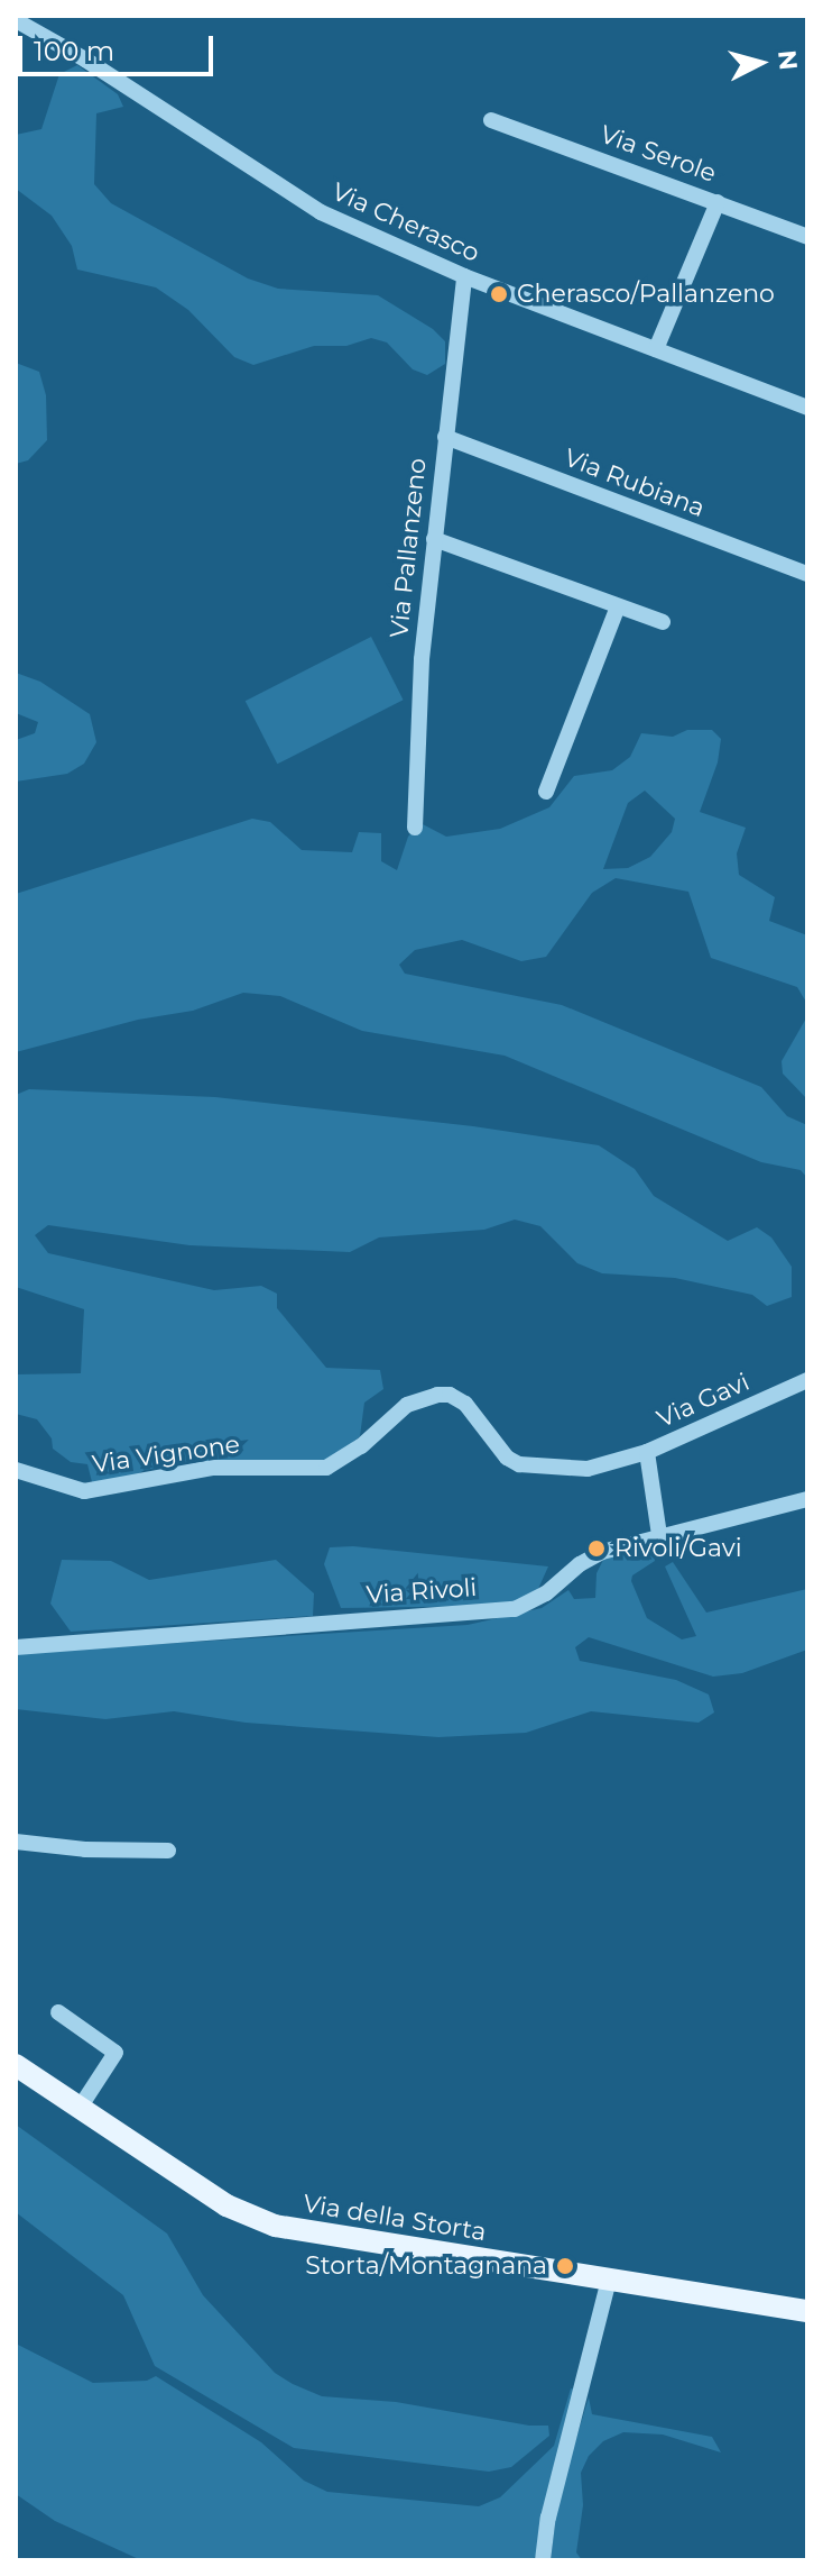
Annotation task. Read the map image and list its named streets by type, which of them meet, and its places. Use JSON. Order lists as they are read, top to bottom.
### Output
{
  "streets": {
    "main road": ["Via della Storta"],
    "street": [
      "Via Serole",
      "Via Cherasco",
      "Via Rubiana",
      "Via Pallanzeno",
      "Via Gavi",
      "Via Vignone",
      "Via Rivoli"
    ]
  },
  "crossings": [
    ["Via Cherasco", "Via Pallanzeno"],
    ["Via Rubiana", "Via Pallanzeno"],
    ["Via Gavi", "Via Vignone"],
    ["Via Gavi", "Via Rivoli"]
  ],
  "places": ["Cherasco/Pallanzeno", "Rivoli/Gavi", "Storta/Montagnana"],
  "scale_bar": "100 m",
  "north": "right"
}
